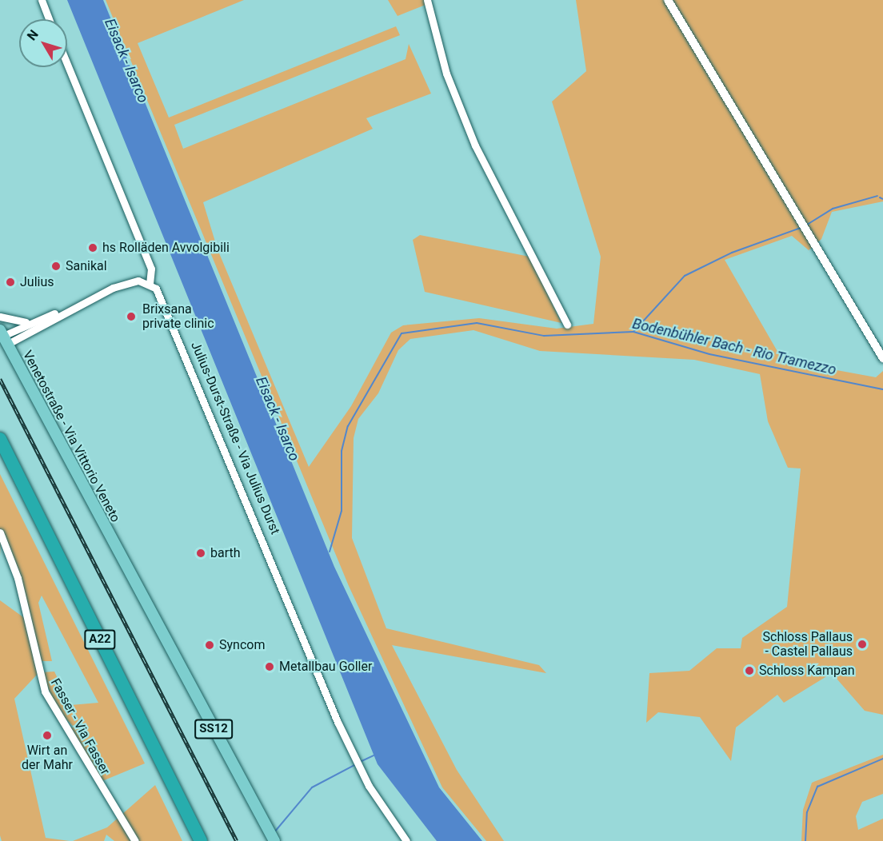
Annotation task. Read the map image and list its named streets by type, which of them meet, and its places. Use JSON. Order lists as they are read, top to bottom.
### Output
{
  "streets": {
    "highway": ["A22"],
    "main road": ["Venetostraße - Via Vittorio Veneto", "SS12"],
    "street": ["Julius-Durst-Straße - Via Julius Durst", "Fasser - Via Fasser"]
  },
  "water": ["Eisack - Isarco", "Bodenbühler Bach - Rio Tramezzo"],
  "places": [
    "hs Rolläden Avvolgibili",
    "Sanikal",
    "Julius",
    "Brixsana private clinic",
    "barth",
    "Schloss Pallaus - Castel Pallaus",
    "Syncom",
    "Metallbau Goller",
    "Schloss Kampan",
    "Wirt an der Mahr"
  ],
  "north": "top left"
}
